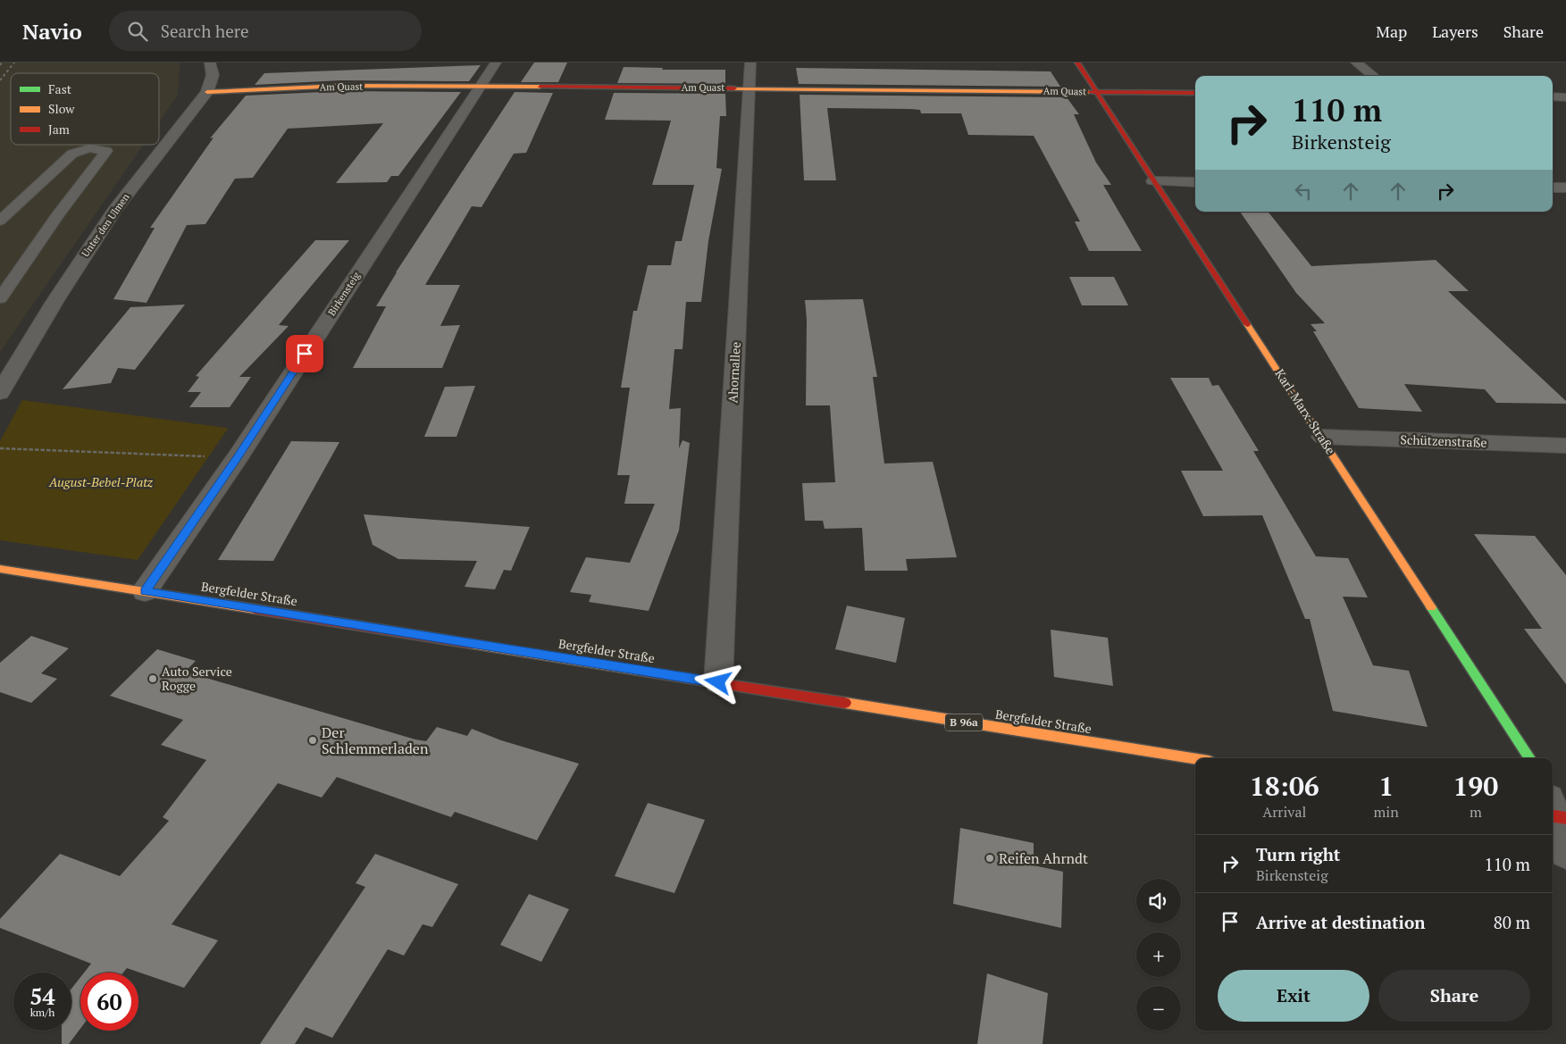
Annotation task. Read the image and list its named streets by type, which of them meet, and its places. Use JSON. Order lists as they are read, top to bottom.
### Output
{
  "streets": {
    "street": [
      "Am Quast",
      "Unter den Ulmen",
      "Birkensteig",
      "Ahornallee",
      "Karl-Marx-Straße",
      "Schützenstraße",
      "Bergfelder Straße",
      "B 96a"
    ]
  },
  "crossings": [
    ["Am Quast", "Unter den Ulmen"],
    ["Am Quast", "Birkensteig"],
    ["Am Quast", "Ahornallee"],
    ["Am Quast", "Karl-Marx-Straße"],
    ["Birkensteig", "Bergfelder Straße"],
    ["Ahornallee", "Bergfelder Straße"],
    ["Karl-Marx-Straße", "Schützenstraße"]
  ],
  "parks": ["August-Bebel-Platz"],
  "places": ["Auto Service Rogge", "Der Schlemmerladen", "Reifen Ahrndt"],
  "legend": ["Fast", "Slow", "Jam"],
  "page": {
    "header": "Navio",
    "search": "Search here",
    "nav": ["Map", "Layers", "Share"],
    "turn": ["110 m", "Birkensteig"],
    "eta": [
      "18:06",
      "Arrival",
      "1",
      "min",
      "190",
      "m"
    ],
    "list": [
      {
        "name": "Turn right",
        "note": "Birkensteig",
        "value": "110 m"
      },
      {
        "name": "Arrive at destination",
        "value": "80 m"
      }
    ],
    "map_buttons": ["+", "−"],
    "buttons": ["Exit", "Share"],
    "speed": "54 km/h",
    "limit": "60"
  }
}
